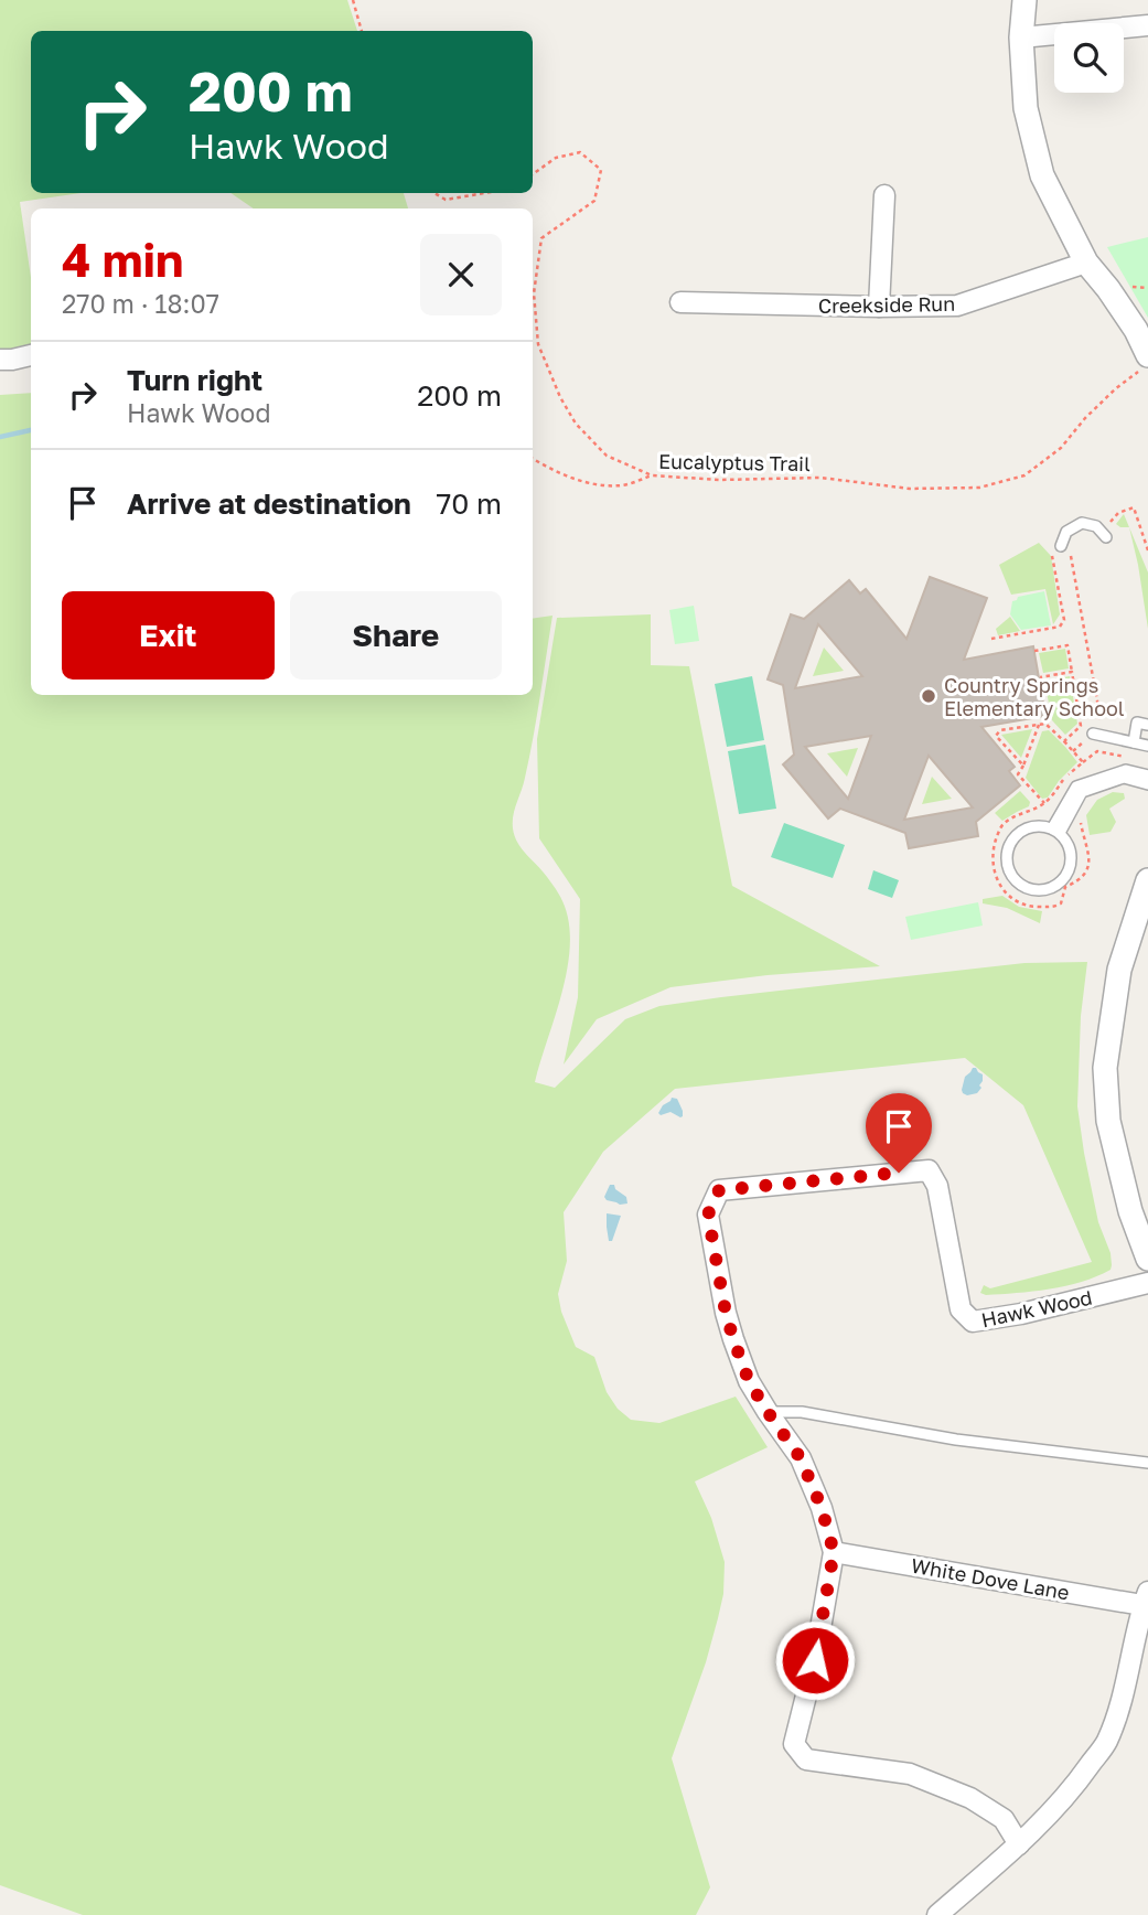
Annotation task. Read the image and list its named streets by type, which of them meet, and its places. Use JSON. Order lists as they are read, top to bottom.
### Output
{
  "streets": {
    "street": ["Creekside Run", "Hawk Wood", "White Dove Lane"],
    "path": ["Eucalyptus Trail"]
  },
  "places": ["Country Springs Elementary School"],
  "page": {
    "turn": ["200 m", "Hawk Wood"],
    "heading": ["4 min", "270 m · 18:07"],
    "list": [
      {
        "name": "Turn right",
        "note": "Hawk Wood",
        "value": "200 m"
      },
      {
        "name": "Arrive at destination",
        "value": "70 m"
      }
    ],
    "buttons": ["Exit", "Share"]
  }
}
